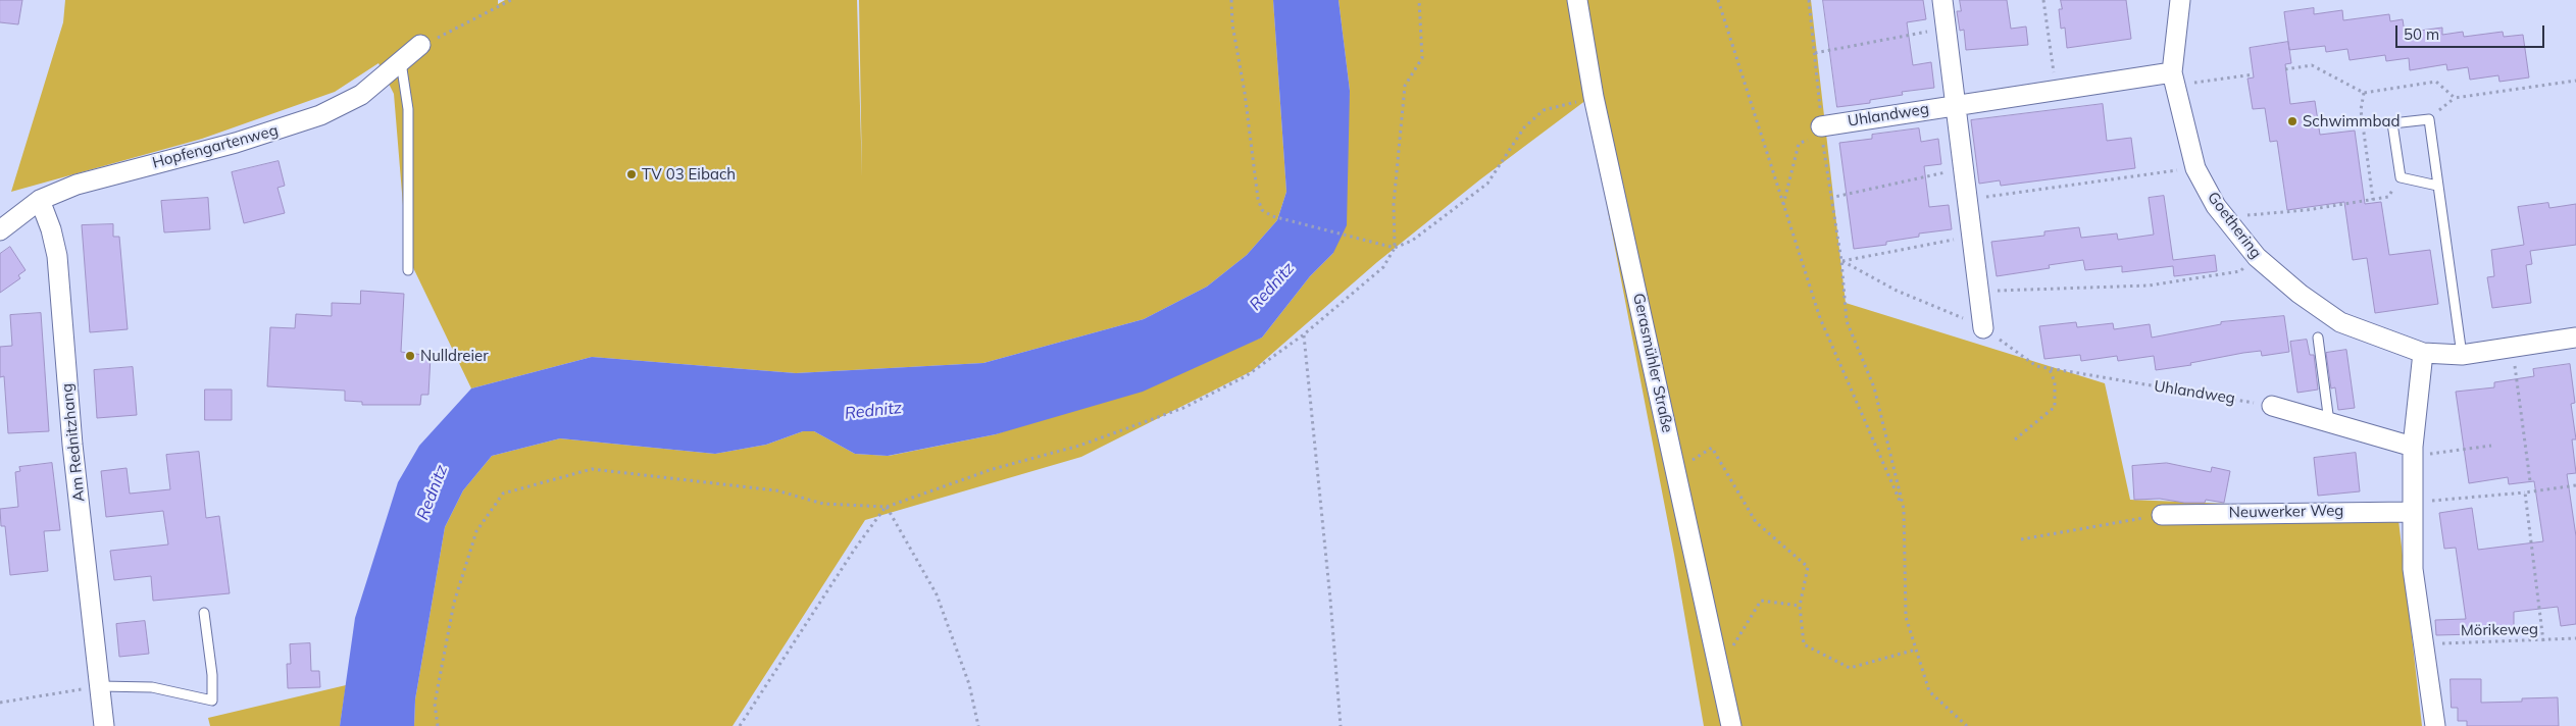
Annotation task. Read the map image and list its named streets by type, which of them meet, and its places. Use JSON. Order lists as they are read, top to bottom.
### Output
{
  "streets": {
    "street": [
      "Uhlandweg",
      "Hopfengartenweg",
      "Goethering",
      "Gerasmühler Straße",
      "Am Rednitzhang",
      "Neuwerker Weg"
    ],
    "path": ["Mörikeweg"]
  },
  "crossings": [
    ["Uhlandweg", "Goethering"],
    ["Hopfengartenweg", "Am Rednitzhang"]
  ],
  "water": ["Rednitz"],
  "places": ["Schwimmbad", "TV 03 Eibach", "Nulldreier"],
  "scale_bar": "50 m"
}
